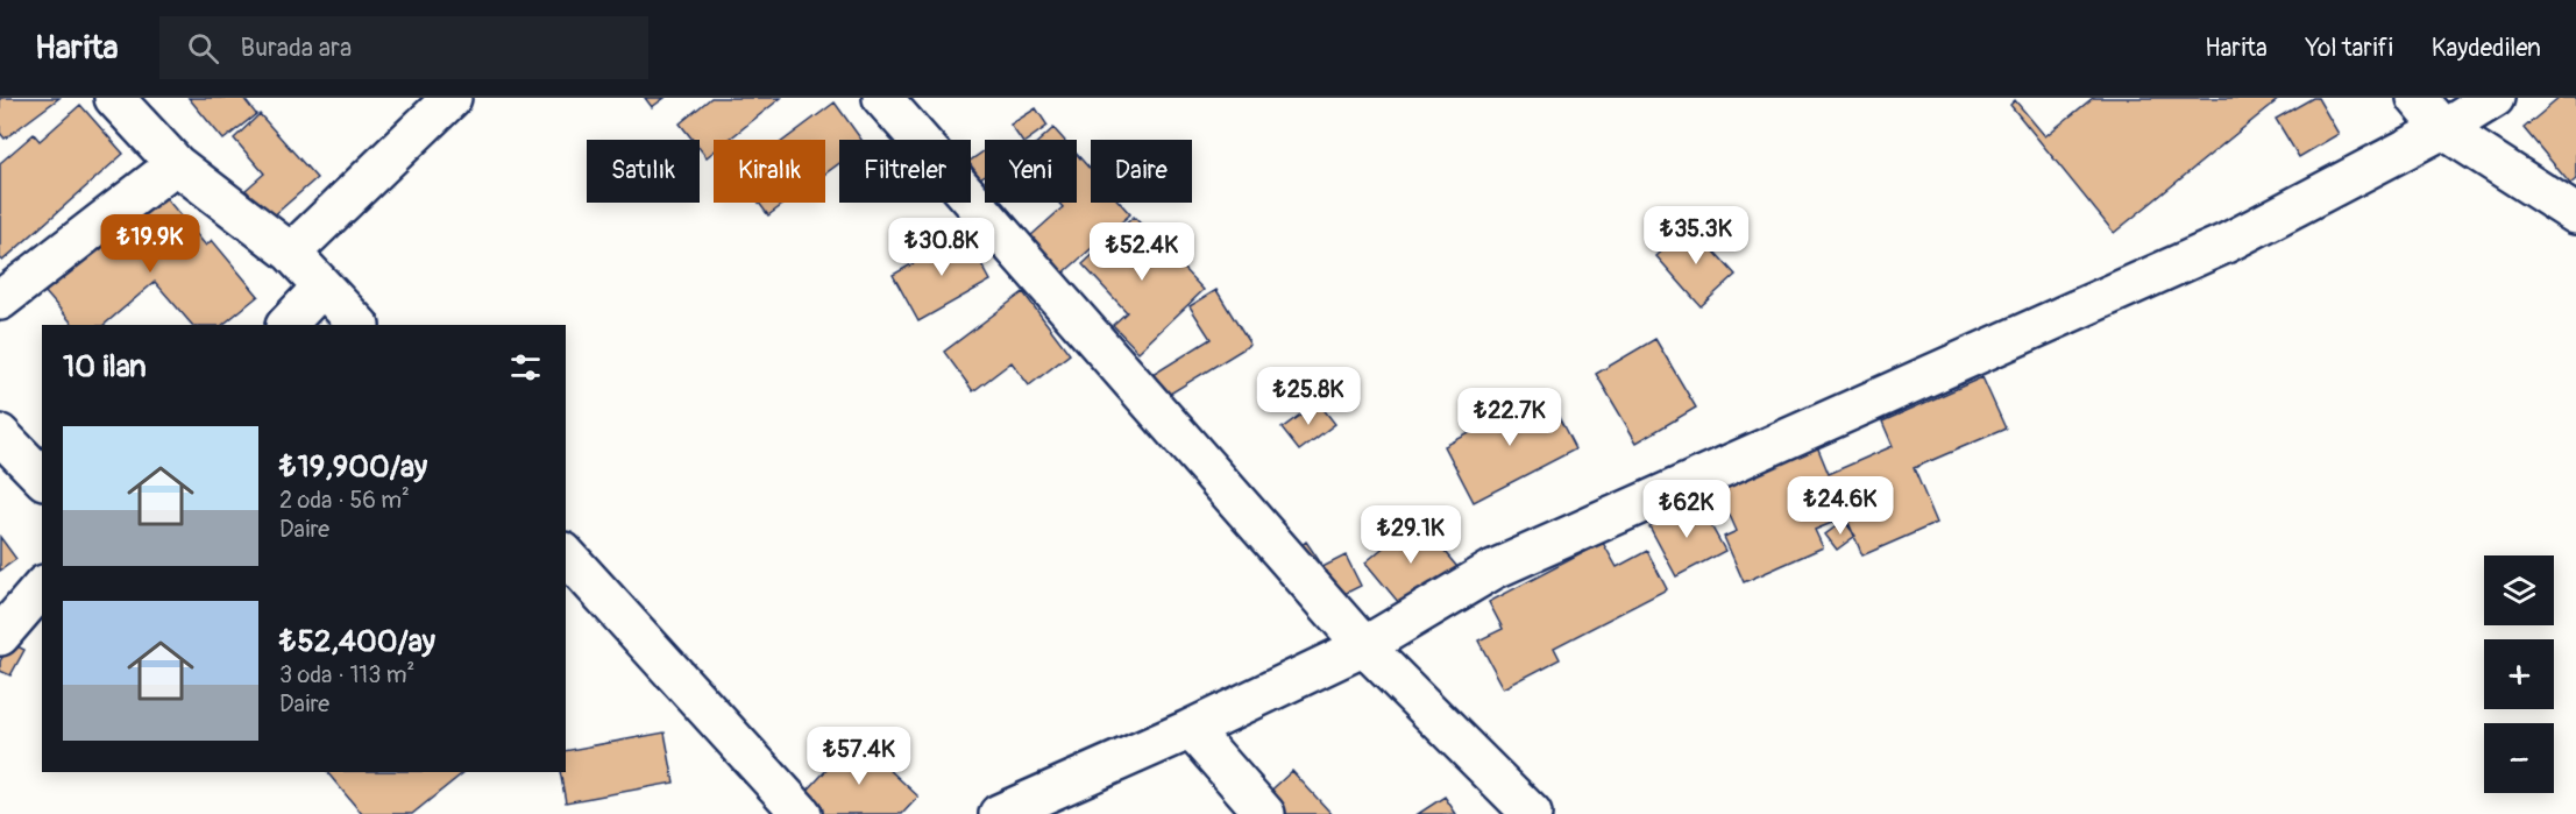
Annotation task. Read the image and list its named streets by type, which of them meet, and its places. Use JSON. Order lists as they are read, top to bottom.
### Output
{
  "page": {
    "header": "Harita",
    "search": "Burada ara",
    "nav": ["Harita", "Yol tarifi", "Kaydedilen"],
    "chip": [
      "Satılık",
      "Kiralık",
      "Filtreler",
      "Yeni",
      "Daire"
    ],
    "price": [
      "₺35.3K",
      "₺19.9K",
      "₺30.8K",
      "₺52.4K",
      "₺25.8K",
      "₺22.7K",
      "₺24.6K",
      "₺62K",
      "₺29.1K",
      "₺57.4K"
    ],
    "heading": "10 ilan",
    "list": [
      {
        "name": "₺19,900/ay",
        "note": "2 oda · 56 m² · Daire"
      },
      {
        "name": "₺52,400/ay",
        "note": "3 oda · 113 m² · Daire"
      }
    ],
    "map_buttons": ["+", "−"]
  }
}
